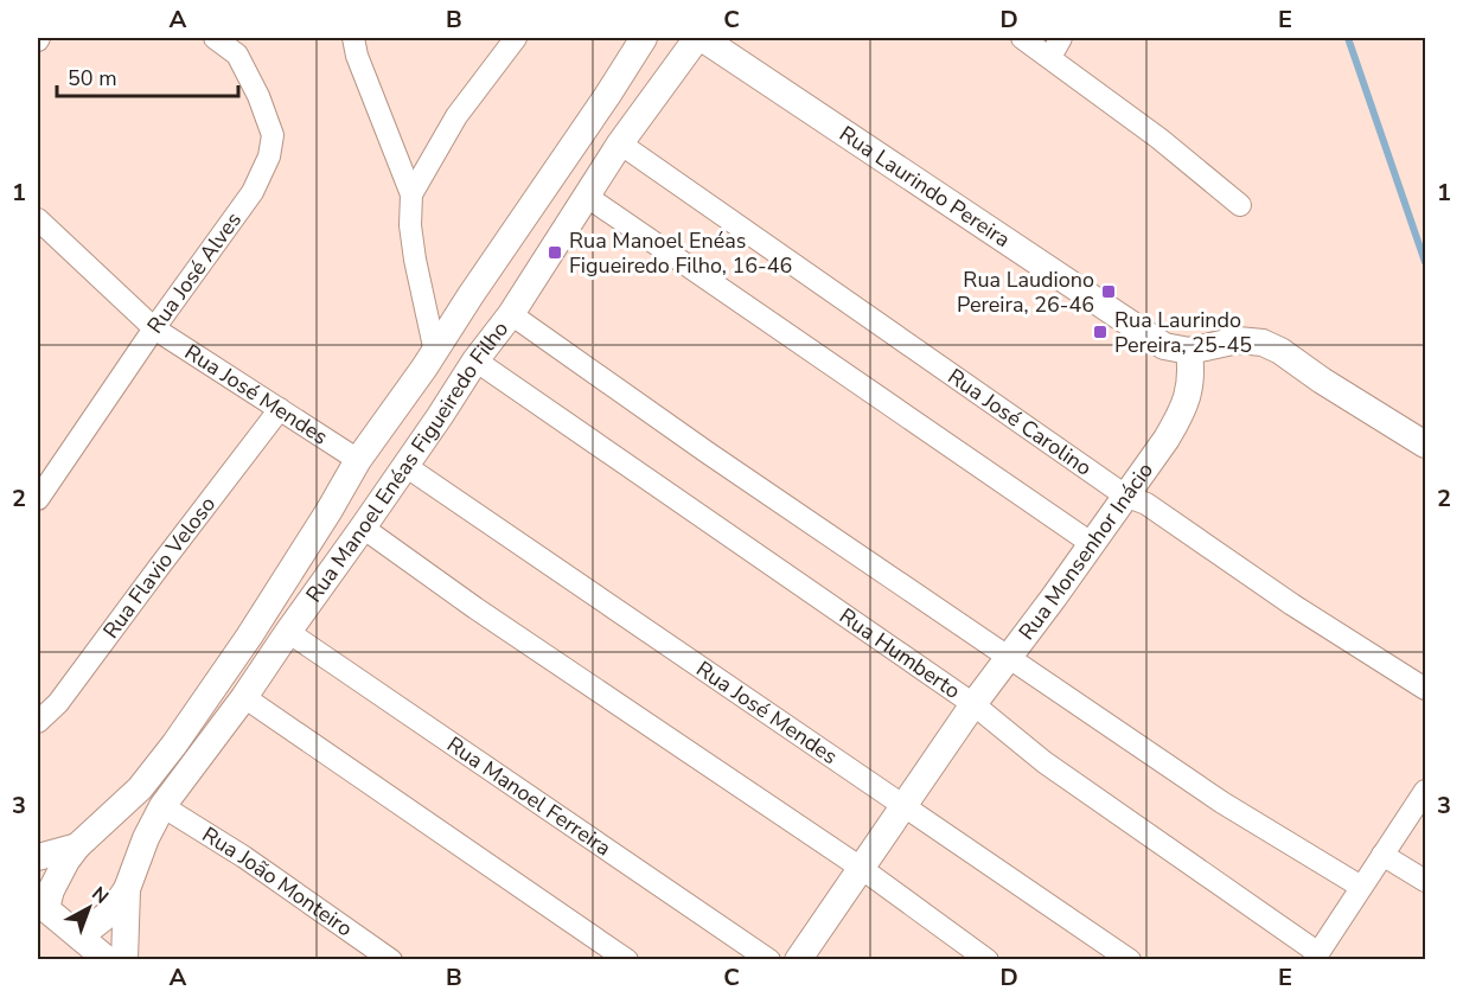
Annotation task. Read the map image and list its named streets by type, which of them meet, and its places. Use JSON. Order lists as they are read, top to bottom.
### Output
{
  "streets": {
    "street": [
      "Rua Laurindo Pereira",
      "Rua José Alves",
      "Rua José Mendes",
      "Rua José Carolino",
      "Rua Manoel Enéas Figueiredo Filho",
      "Rua Monsenhor Inácio",
      "Rua Flavio Veloso",
      "Rua Humberto",
      "Rua Manoel Ferreira",
      "Rua João Monteiro"
    ]
  },
  "crossings": [
    ["Rua Laurindo Pereira", "Rua Manoel Enéas Figueiredo Filho"],
    ["Rua Laurindo Pereira", "Rua Monsenhor Inácio"],
    ["Rua José Alves", "Rua José Mendes"],
    ["Rua José Mendes", "Rua Manoel Enéas Figueiredo Filho"],
    ["Rua José Mendes", "Rua Monsenhor Inácio"],
    ["Rua José Mendes", "Rua Flavio Veloso"],
    ["Rua José Carolino", "Rua Manoel Enéas Figueiredo Filho"],
    ["Rua José Carolino", "Rua Monsenhor Inácio"],
    ["Rua Manoel Enéas Figueiredo Filho", "Rua Humberto"],
    ["Rua Manoel Enéas Figueiredo Filho", "Rua Manoel Ferreira"],
    ["Rua Manoel Enéas Figueiredo Filho", "Rua João Monteiro"],
    ["Rua Monsenhor Inácio", "Rua Humberto"]
  ],
  "places": {
    "transit": ["Rua Manoel Enéas Figueiredo Filho, 16-46", "Rua Laudiono Pereira, 26-46", "Rua Laurindo Pereira, 25-45"]
  },
  "scale_bar": "50 m",
  "north": "top right",
  "grid": {
    "columns": [
      "A",
      "B",
      "C",
      "D",
      "E"
    ],
    "rows": ["1", "2", "3"]
  }
}
